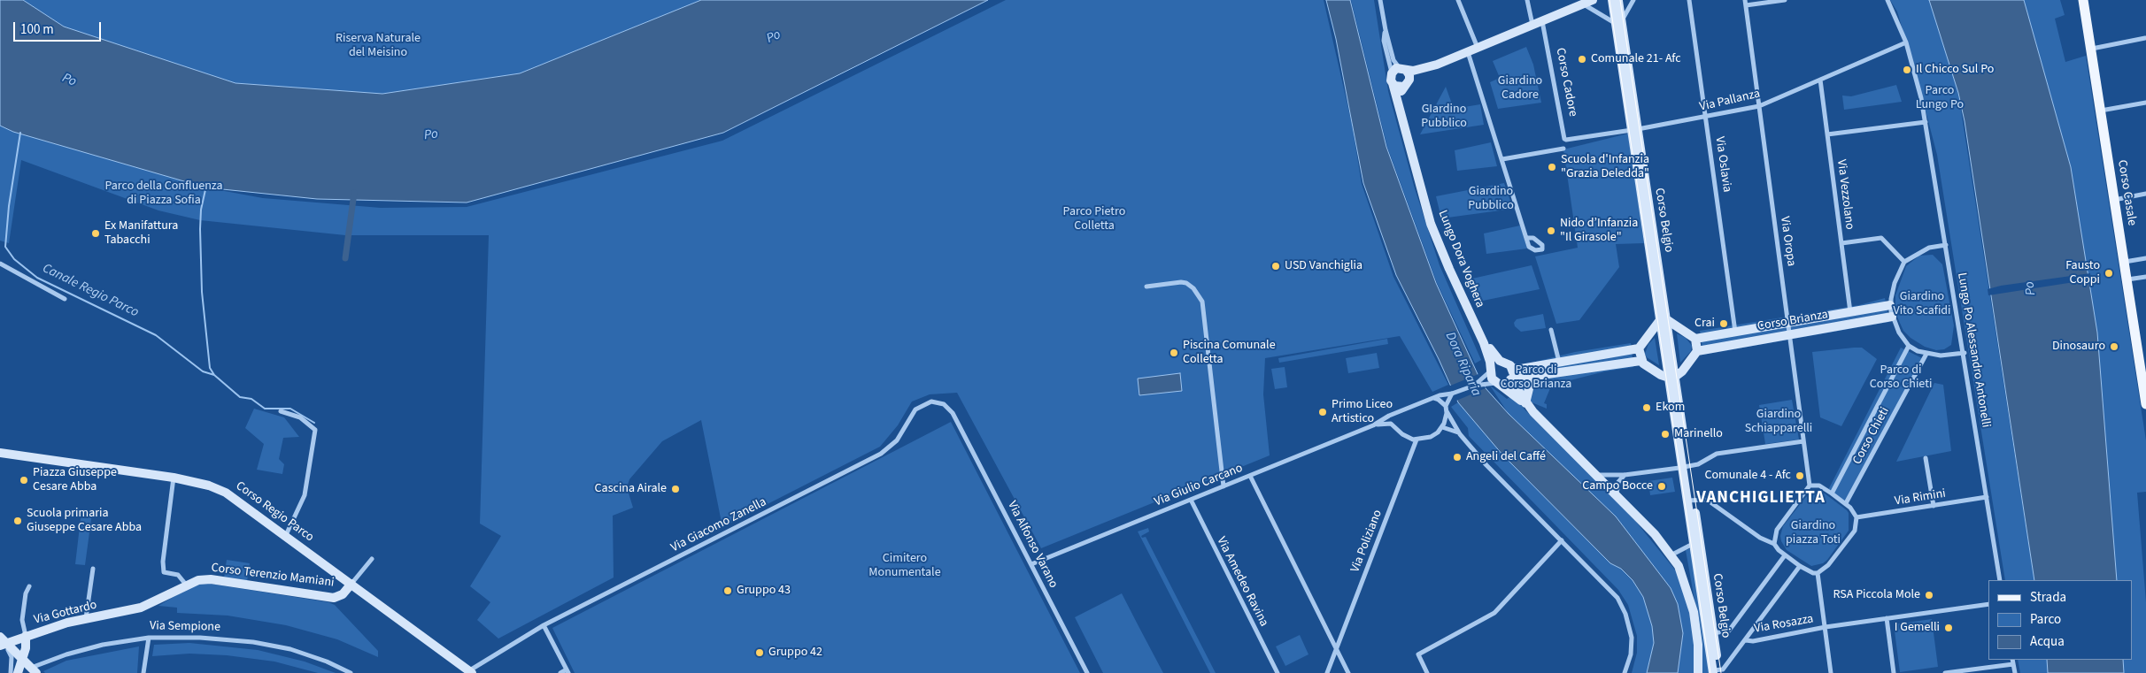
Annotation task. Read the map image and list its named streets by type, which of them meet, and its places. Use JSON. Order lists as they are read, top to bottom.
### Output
{
  "streets": {
    "main road": ["Corso Casale"],
    "street": [
      "Corso Cadore",
      "Via Pallanza",
      "Via Oslavia",
      "Via Vezzolano",
      "Corso Belgio",
      "Via Oropa",
      "Lungo Dora Voghera",
      "Corso Brianza",
      "Lungo Po Alessandro Antonelli",
      "Corso Chieti",
      "Via Giulio Carcano",
      "Via Rimini",
      "Corso Regio Parco",
      "Via Giacomo Zanella",
      "Via Poliziano",
      "Via Alfonso Varano",
      "Corso Terenzio Mamiani",
      "Via Amedeo Ravina",
      "Via Gottardo",
      "Via Rosazza",
      "Via Sempione"
    ]
  },
  "crossings": [
    ["Corso Cadore", "Via Pallanza"],
    ["Via Pallanza", "Via Oslavia"],
    ["Via Pallanza", "Via Vezzolano"],
    ["Via Pallanza", "Corso Belgio"],
    ["Via Pallanza", "Via Oropa"],
    ["Via Pallanza", "Lungo Po Alessandro Antonelli"],
    ["Via Oslavia", "Corso Brianza"],
    ["Via Vezzolano", "Corso Brianza"],
    ["Via Oropa", "Corso Brianza"],
    ["Via Oropa", "Corso Chieti"],
    ["Via Oropa", "Via Rimini"],
    ["Lungo Po Alessandro Antonelli", "Via Rimini"],
    ["Corso Chieti", "Via Rimini"],
    ["Via Giulio Carcano", "Via Poliziano"],
    ["Via Giulio Carcano", "Via Alfonso Varano"],
    ["Via Giulio Carcano", "Via Amedeo Ravina"],
    ["Corso Regio Parco", "Via Giacomo Zanella"],
    ["Corso Regio Parco", "Corso Terenzio Mamiani"],
    ["Via Giacomo Zanella", "Via Alfonso Varano"],
    ["Corso Terenzio Mamiani", "Via Gottardo"]
  ],
  "districts": ["VANCHIGLIETTA"],
  "water": ["Po", "Canale Regio Parco", "Dora Riparia"],
  "parks": [
    "Riserva Naturale del Meisino",
    "Giardino Cadore",
    "Parco Lungo Po",
    "GIardino Pubblico",
    "Parco della Confluenza di Piazza Sofia",
    "Giardino Pubblico",
    "Parco Pietro Colletta",
    "Giardino Vito Scafidi",
    "Parco di Corso Brianza",
    "Parco di Corso Chieti",
    "Giardino Schiapparelli",
    "Giardino piazza Toti",
    "Cimitero Monumentale"
  ],
  "places": [
    "Comunale 21- Afc",
    "Il Chicco Sul Po",
    "Scuola d'Infanzia \"Grazia Deledda\"",
    "Nido d’Infanzia \"Il Girasole\"",
    "Ex Manifattura Tabacchi",
    "USD Vanchiglia",
    "Fausto Coppi",
    "Crai",
    "Dinosauro",
    "Piscina Comunale Colletta",
    "Ekom",
    "Primo Liceo Artistico",
    "Marinello",
    "Angeli del Caffé",
    "Comunale 4 - Afc",
    "Piazza Giuseppe Cesare Abba",
    "Campo Bocce",
    "Cascina Airale",
    "Scuola primaria Giuseppe Cesare Abba",
    "Gruppo 43",
    "RSA Piccola Mole",
    "I Gemelli",
    "Gruppo 42"
  ],
  "legend": ["Strada", "Parco", "Acqua"],
  "scale_bar": "100 m"
}
